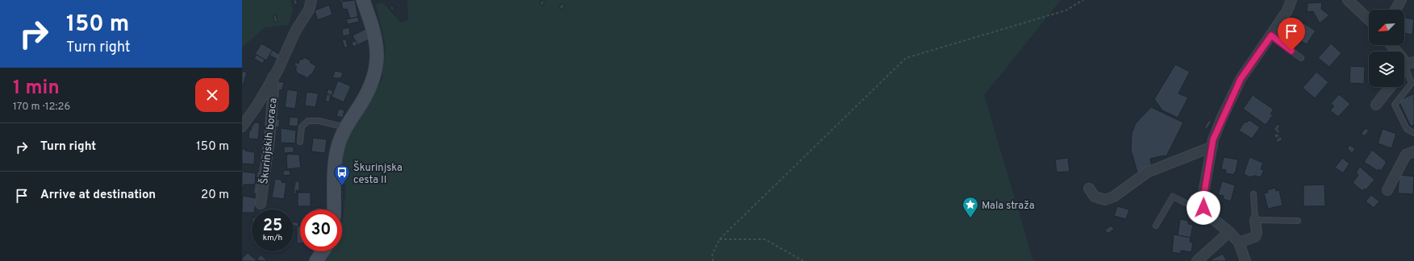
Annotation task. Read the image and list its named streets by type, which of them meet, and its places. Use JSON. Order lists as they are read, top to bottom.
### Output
{
  "streets": {
    "street": ["Škurinjskih boraca"]
  },
  "places": {
    "bus stop": ["Škurinjska cesta II"],
    "place": ["Mala straža"]
  },
  "north": "bottom left",
  "page": {
    "turn": ["150 m", "Turn right"],
    "heading": ["1 min", "170 m · 12:26"],
    "list": [
      {
        "name": "Turn right",
        "value": "150 m"
      },
      {
        "name": "Arrive at destination",
        "value": "20 m"
      }
    ],
    "speed": "25 km/h",
    "limit": "30"
  }
}
